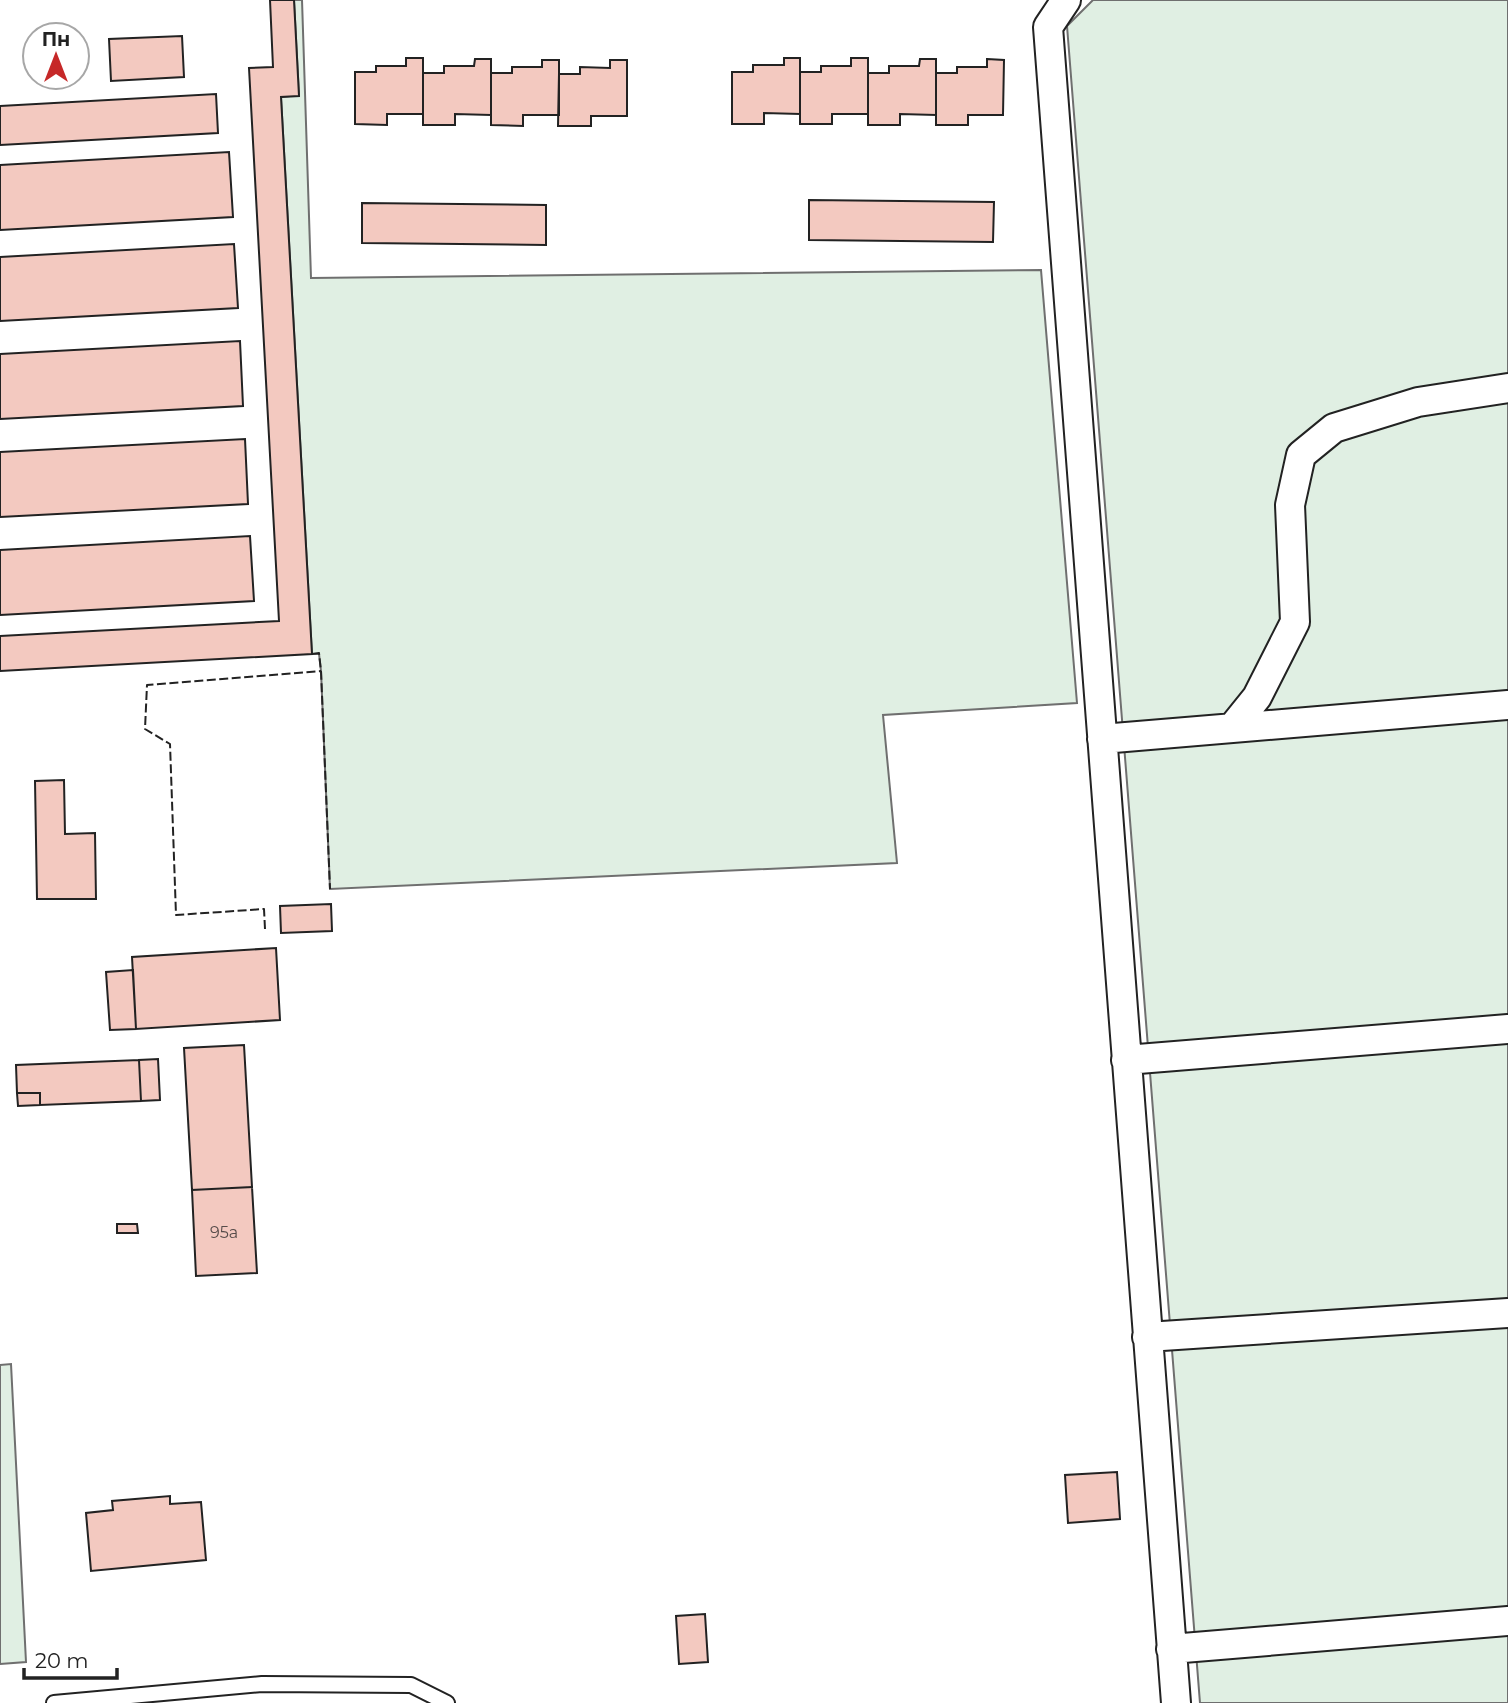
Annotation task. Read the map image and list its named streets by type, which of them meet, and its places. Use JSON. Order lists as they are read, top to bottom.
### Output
{
  "house_numbers": ["95а"],
  "scale_bar": "20 m",
  "north": "top"
}
